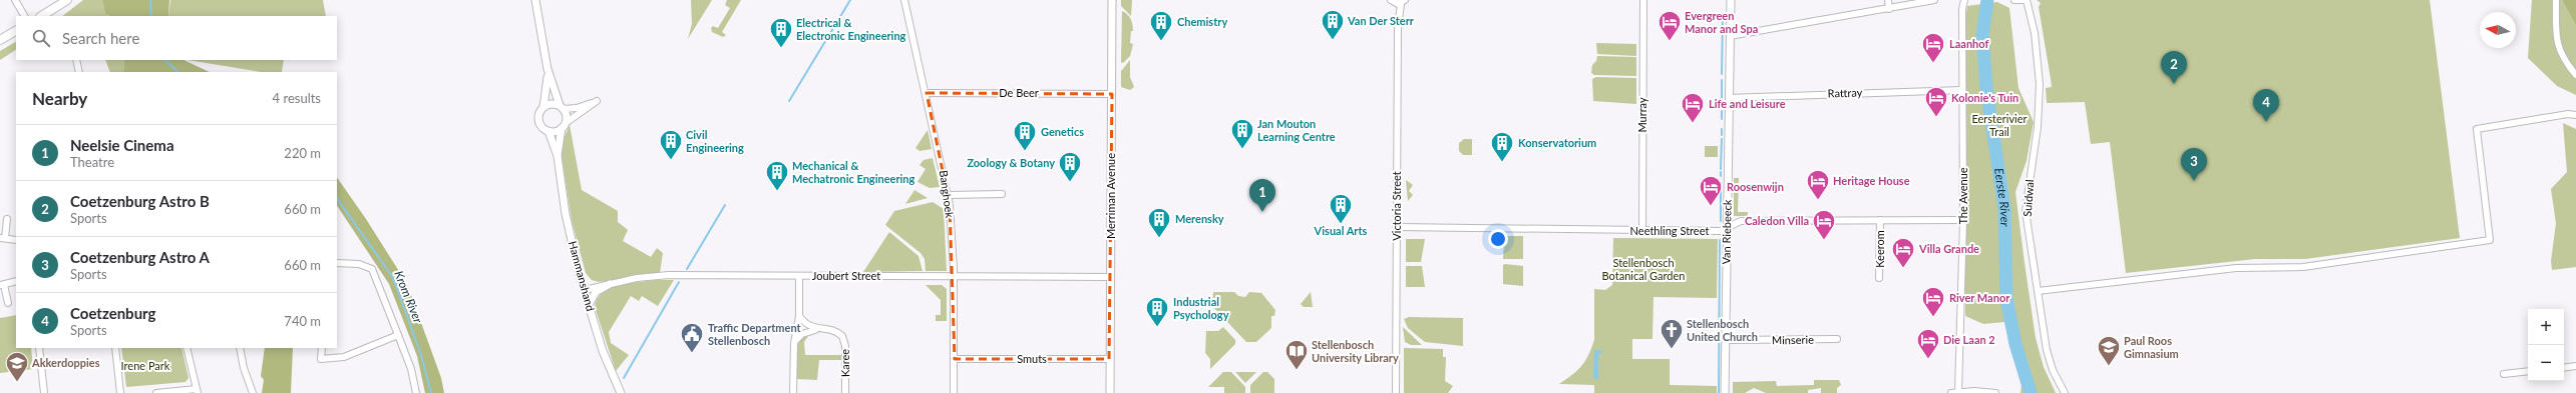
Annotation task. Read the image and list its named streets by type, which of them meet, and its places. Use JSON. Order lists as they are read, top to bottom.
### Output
{
  "streets": {
    "street": [
      "De Beer",
      "Rattray",
      "Murray",
      "Banghoek",
      "Merriman Avenue",
      "The Avenue",
      "Suidwal",
      "Victoria Street",
      "Neethling Street",
      "Van Riebeeck",
      "Keerom",
      "Hammanshand",
      "Joubert Street",
      "Minserie",
      "Smuts",
      "Karee"
    ]
  },
  "crossings": [
    ["De Beer", "Banghoek"],
    ["De Beer", "Merriman Avenue"],
    ["Rattray", "The Avenue"],
    ["Rattray", "Van Riebeeck"],
    ["Murray", "Neethling Street"],
    ["Banghoek", "Joubert Street"],
    ["Banghoek", "Smuts"],
    ["Merriman Avenue", "Joubert Street"],
    ["Merriman Avenue", "Smuts"],
    ["The Avenue", "Neethling Street"],
    ["Victoria Street", "Neethling Street"],
    ["Neethling Street", "Van Riebeeck"],
    ["Neethling Street", "Keerom"],
    ["Van Riebeeck", "Minserie"],
    ["Hammanshand", "Joubert Street"]
  ],
  "water": ["Eerste River", "Krom River"],
  "parks": ["Eersterivier Trail", "Stellenbosch Botanical Garden", "Irene Park"],
  "places": {
    "building": [
      "Van Der Sterr",
      "Chemistry",
      "Electrical & Electronic Engineering",
      "Jan Mouton Learning Centre",
      "Genetics",
      "Civil Engineering",
      "Konservatorium",
      "Zoology & Botany",
      "Mechanical & Mechatronic Engineering",
      "Visual Arts",
      "Merensky",
      "Industrial Psychology"
    ],
    "hotel": [
      "Evergreen Manor and Spa",
      "Laanhof",
      "Kolonie's Tuin",
      "Life and Leisure",
      "Heritage House",
      "Roosenwijn",
      "Caledon Villa",
      "Villa Grande",
      "River Manor",
      "Die Laan 2"
    ],
    "church": ["Stellenbosch United Church"],
    "public building": ["Traffic Department Stellenbosch"],
    "school or university": ["Paul Roos Gimnasium", "Akkerdoppies"],
    "library": ["Stellenbosch University Library"]
  },
  "north": "left",
  "page": {
    "search": "Search here",
    "pins": [
      "2",
      "4",
      "3",
      "1"
    ],
    "heading": ["Nearby", "4 results"],
    "list": [
      {
        "mark": "1",
        "name": "Neelsie Cinema",
        "note": "Theatre",
        "value": "220 m"
      },
      {
        "mark": "2",
        "name": "Coetzenburg Astro B",
        "note": "Sports",
        "value": "660 m"
      },
      {
        "mark": "3",
        "name": "Coetzenburg Astro A",
        "note": "Sports",
        "value": "660 m"
      },
      {
        "mark": "4",
        "name": "Coetzenburg",
        "note": "Sports",
        "value": "740 m"
      }
    ],
    "map_buttons": ["+", "−"]
  }
}
